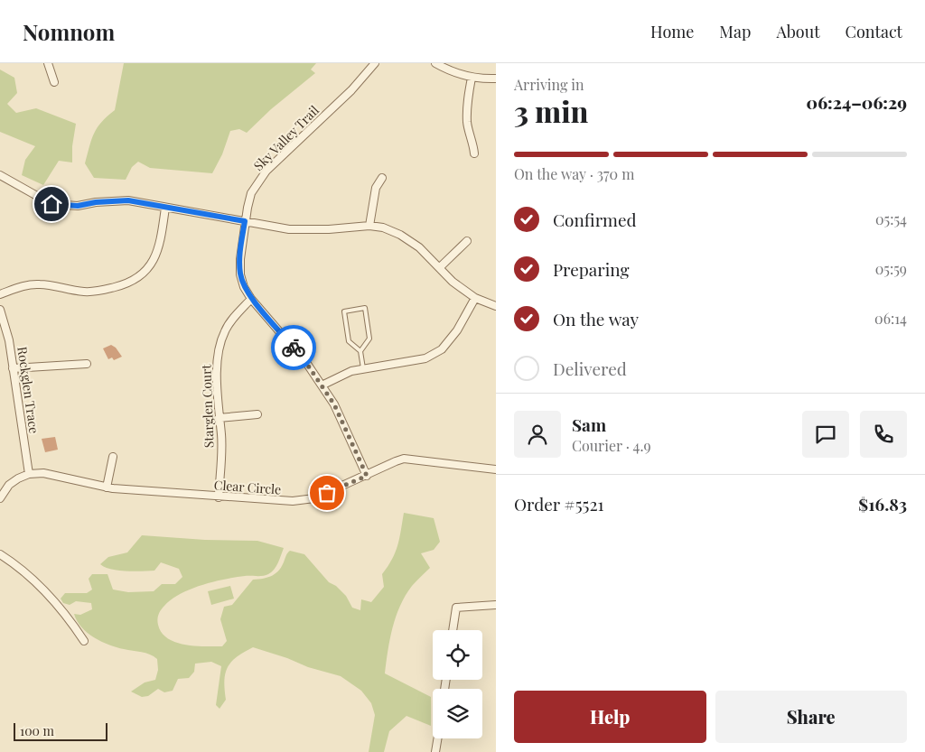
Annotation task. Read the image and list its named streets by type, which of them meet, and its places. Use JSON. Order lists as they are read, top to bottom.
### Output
{
  "streets": {
    "street": [
      "Sky Valley Trail",
      "Rockglen Trace",
      "Starglen Court",
      "Clear Circle"
    ]
  },
  "crossings": [
    ["Sky Valley Trail", "Starglen Court"],
    ["Sky Valley Trail", "Clear Circle"],
    ["Rockglen Trace", "Clear Circle"],
    ["Starglen Court", "Clear Circle"]
  ],
  "scale_bar": "100 m",
  "page": {
    "header": "Nomnom",
    "nav": [
      "Home",
      "Map",
      "About",
      "Contact"
    ],
    "heading": ["3 min", "Arriving in", "06:24–06:29"],
    "panel": [
      "Sam",
      "Courier · 4.9",
      "Order #5521",
      "$16.83"
    ],
    "bar": "On the way · 370 m",
    "list": [
      ["Confirmed", "05:54"],
      ["Preparing", "05:59"],
      ["On the way", "06:14"],
      "Delivered"
    ],
    "buttons": ["Help", "Share"],
    "scale": "100 m"
  }
}
